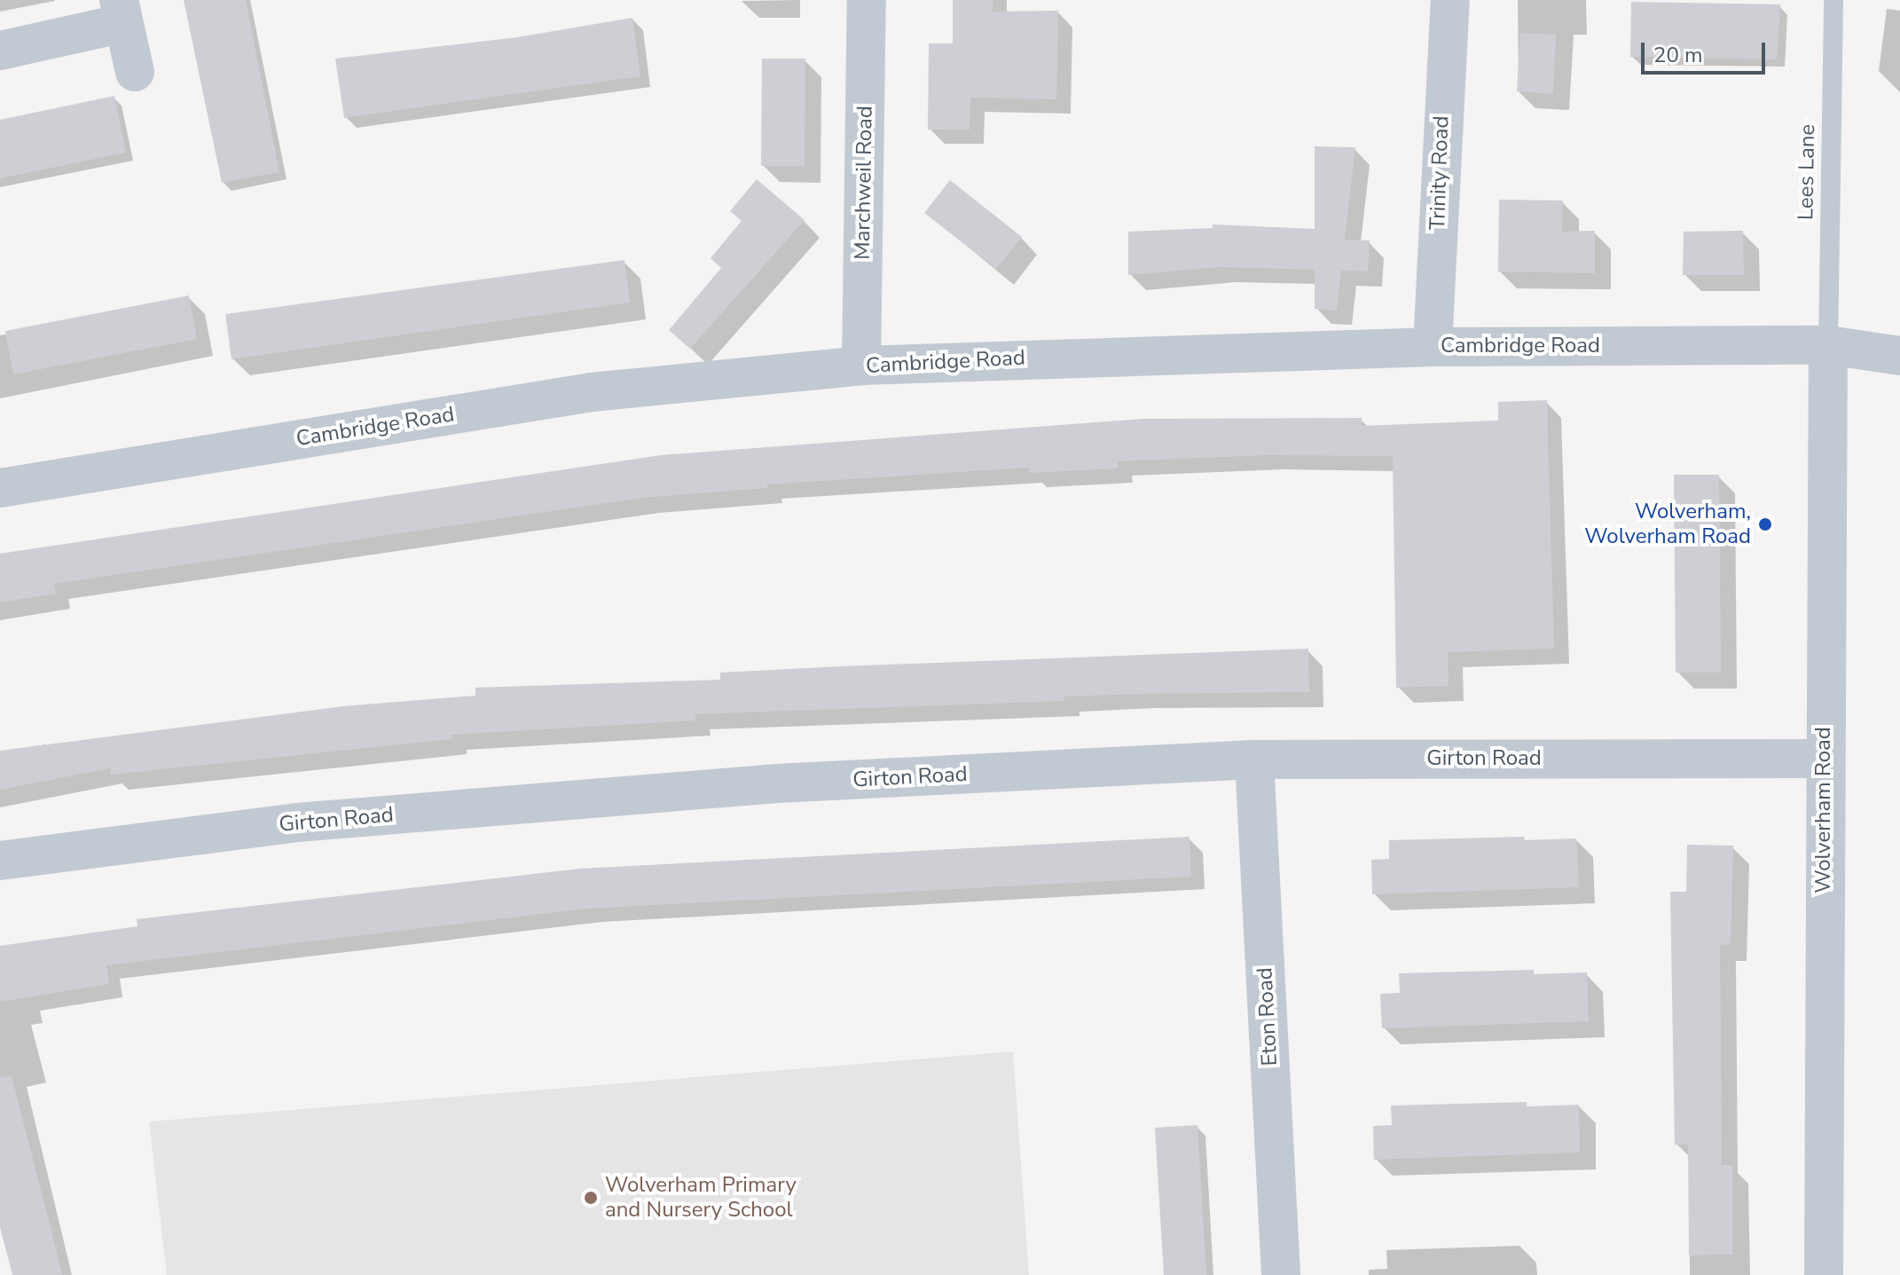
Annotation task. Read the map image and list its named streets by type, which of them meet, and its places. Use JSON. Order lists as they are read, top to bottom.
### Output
{
  "streets": {
    "street": [
      "Trinity Road",
      "Marchweil Road",
      "Cambridge Road",
      "Girton Road",
      "Wolverham Road",
      "Eton Road"
    ],
    "lane": ["Lees Lane"]
  },
  "crossings": [
    ["Lees Lane", "Cambridge Road"],
    ["Lees Lane", "Wolverham Road"],
    ["Trinity Road", "Cambridge Road"],
    ["Marchweil Road", "Cambridge Road"],
    ["Cambridge Road", "Wolverham Road"],
    ["Girton Road", "Wolverham Road"],
    ["Girton Road", "Eton Road"]
  ],
  "places": ["Wolverham, Wolverham Road", "Wolverham Primary and Nursery School"],
  "scale_bar": "20 m"
}
